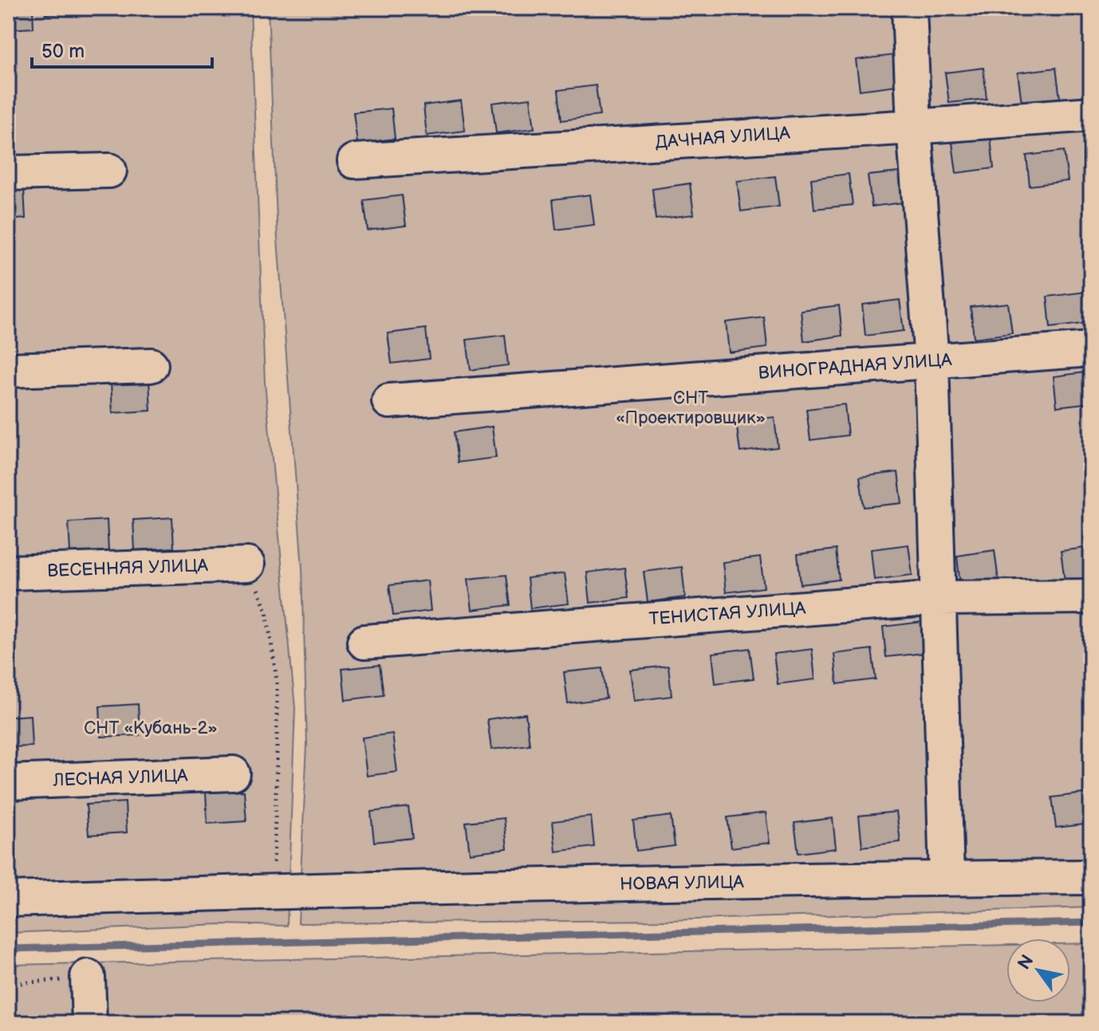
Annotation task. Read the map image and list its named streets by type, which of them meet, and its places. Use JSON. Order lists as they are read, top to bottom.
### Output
{
  "streets": {
    "street": [
      "ДАЧНАЯ УЛИЦА",
      "ВИНОГРАДНАЯ УЛИЦА",
      "ВЕСЕННЯЯ УЛИЦА",
      "ТЕНИСТАЯ УЛИЦА",
      "ЛЕСНАЯ УЛИЦА",
      "НОВАЯ УЛИЦА"
    ]
  },
  "parks": ["СНТ «Проектировщик»", "СНТ «Кубань-2»"],
  "scale_bar": "50 m",
  "north": "top left"
}
